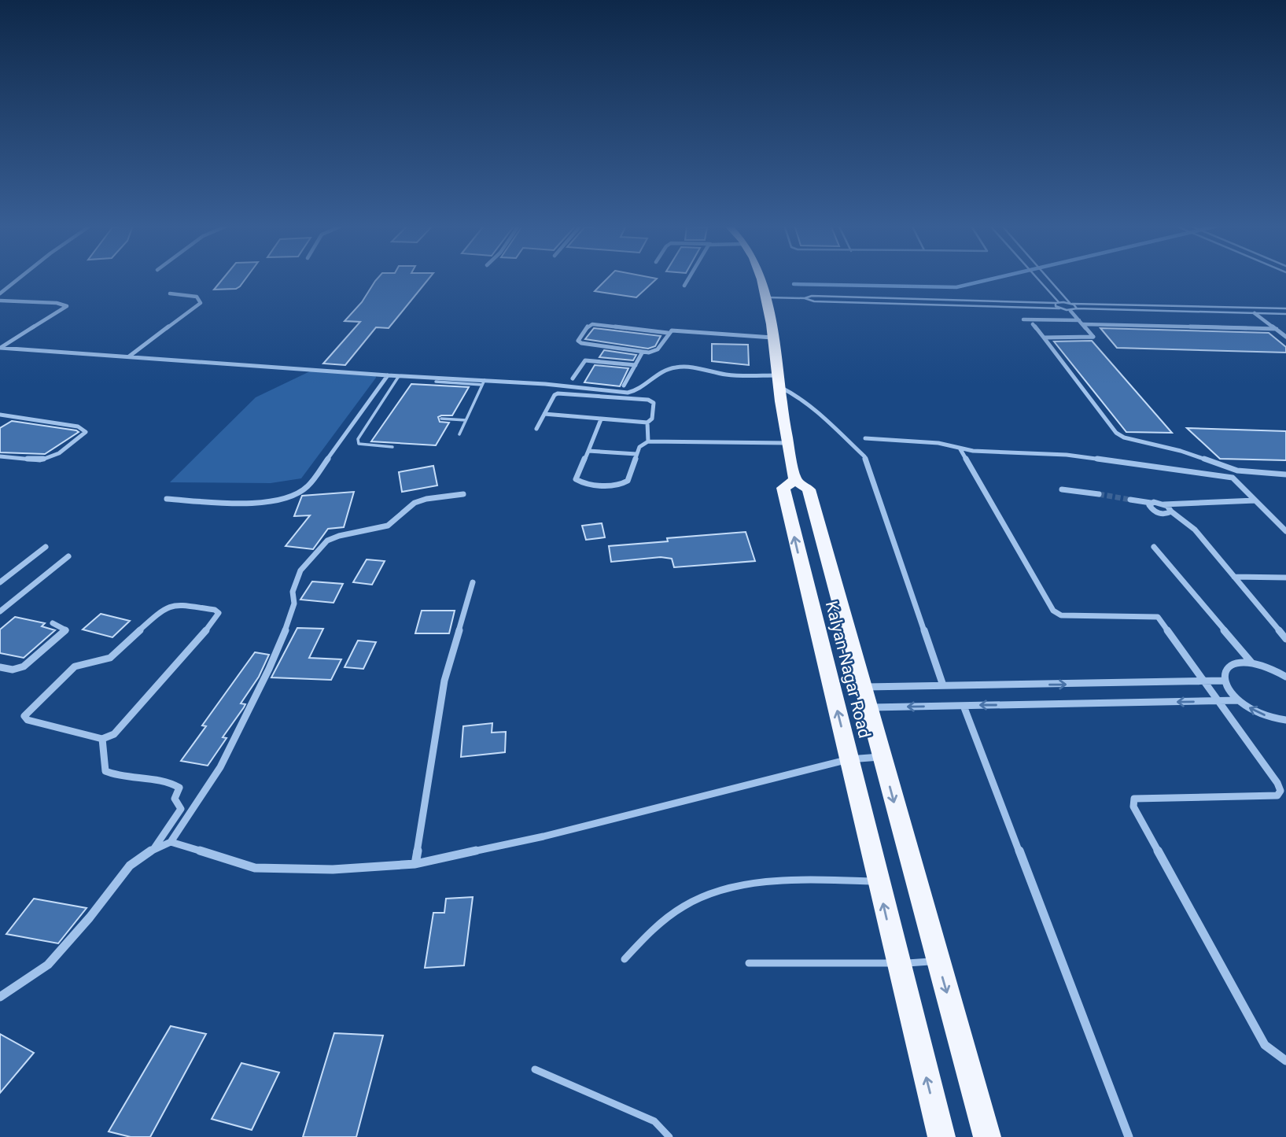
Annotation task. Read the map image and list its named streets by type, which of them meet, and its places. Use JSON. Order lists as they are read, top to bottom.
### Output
{
  "streets": {
    "highway": ["Kalyan-Nagar Road"]
  }
}
